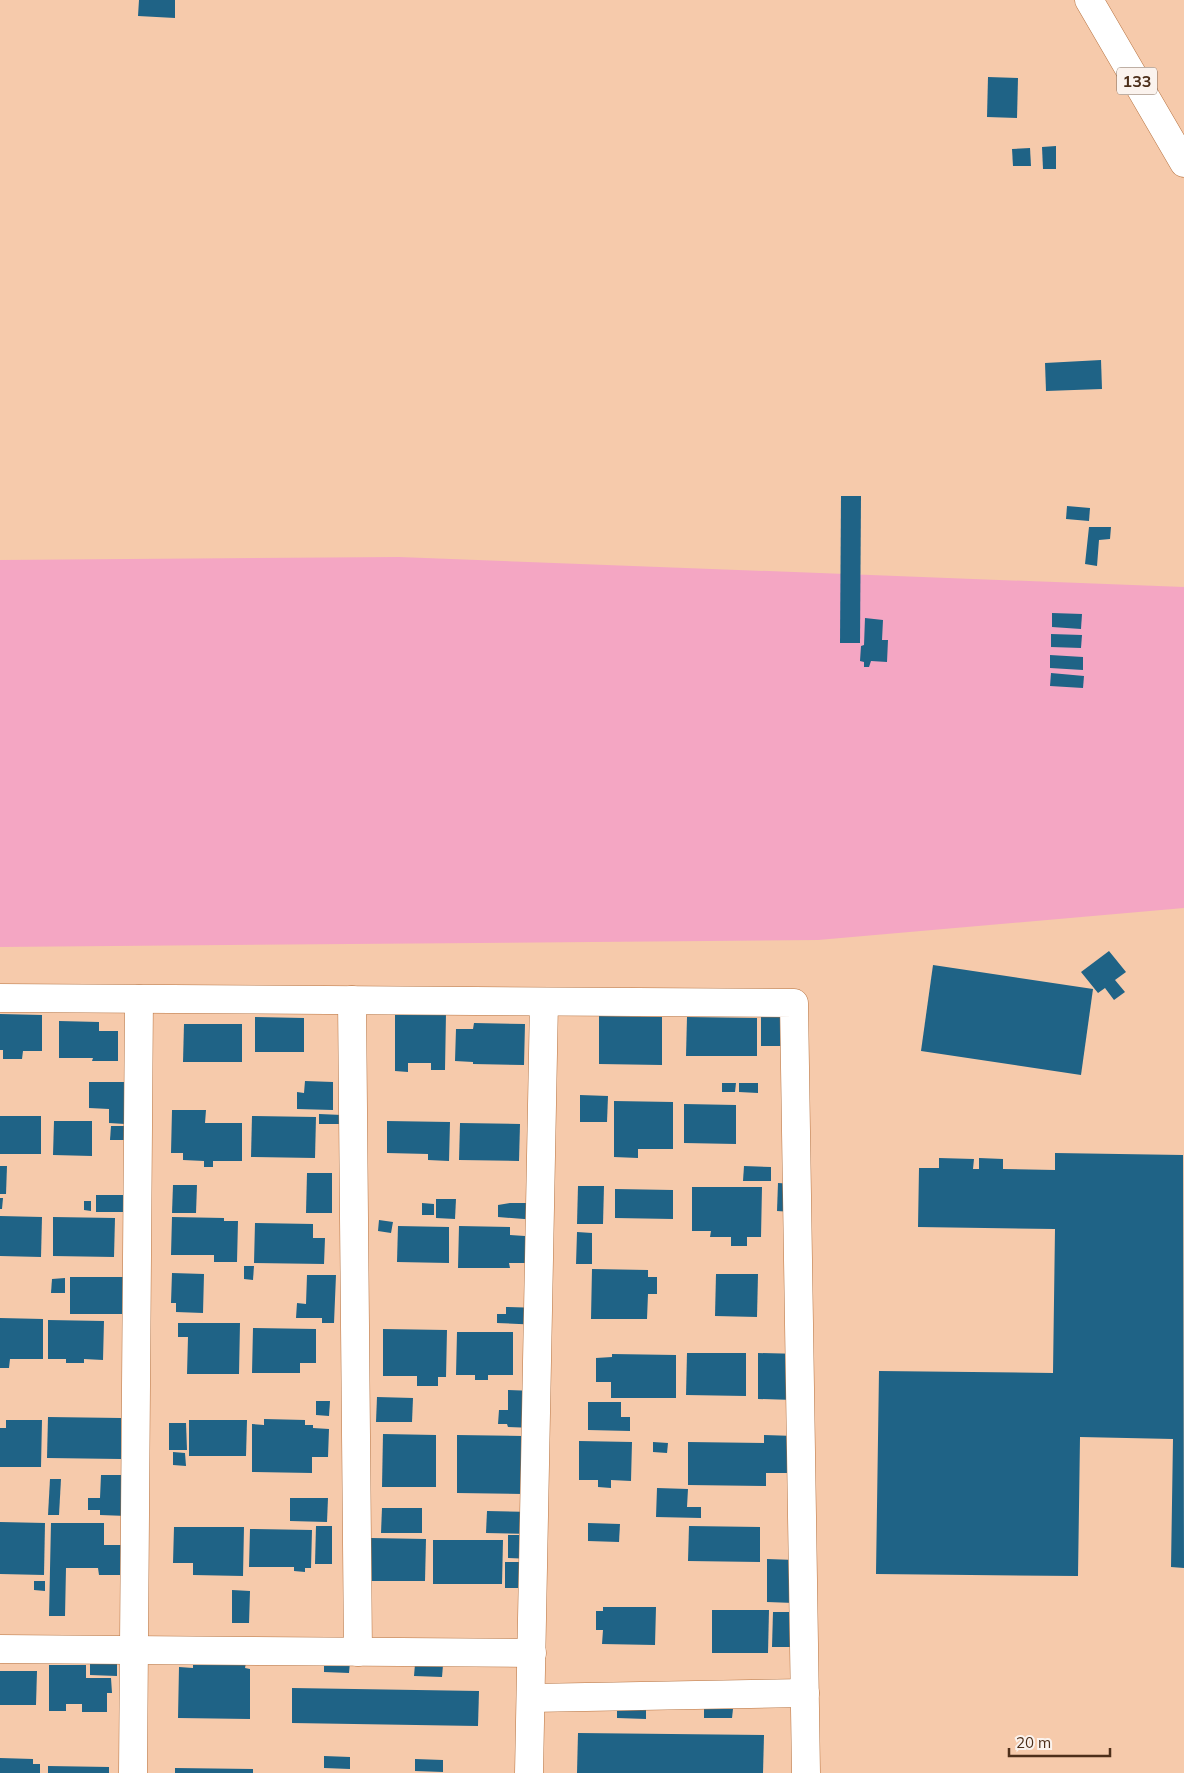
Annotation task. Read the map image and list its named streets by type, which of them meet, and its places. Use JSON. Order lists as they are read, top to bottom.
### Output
{
  "streets": {
    "street": ["133"]
  },
  "scale_bar": "20 m"
}
